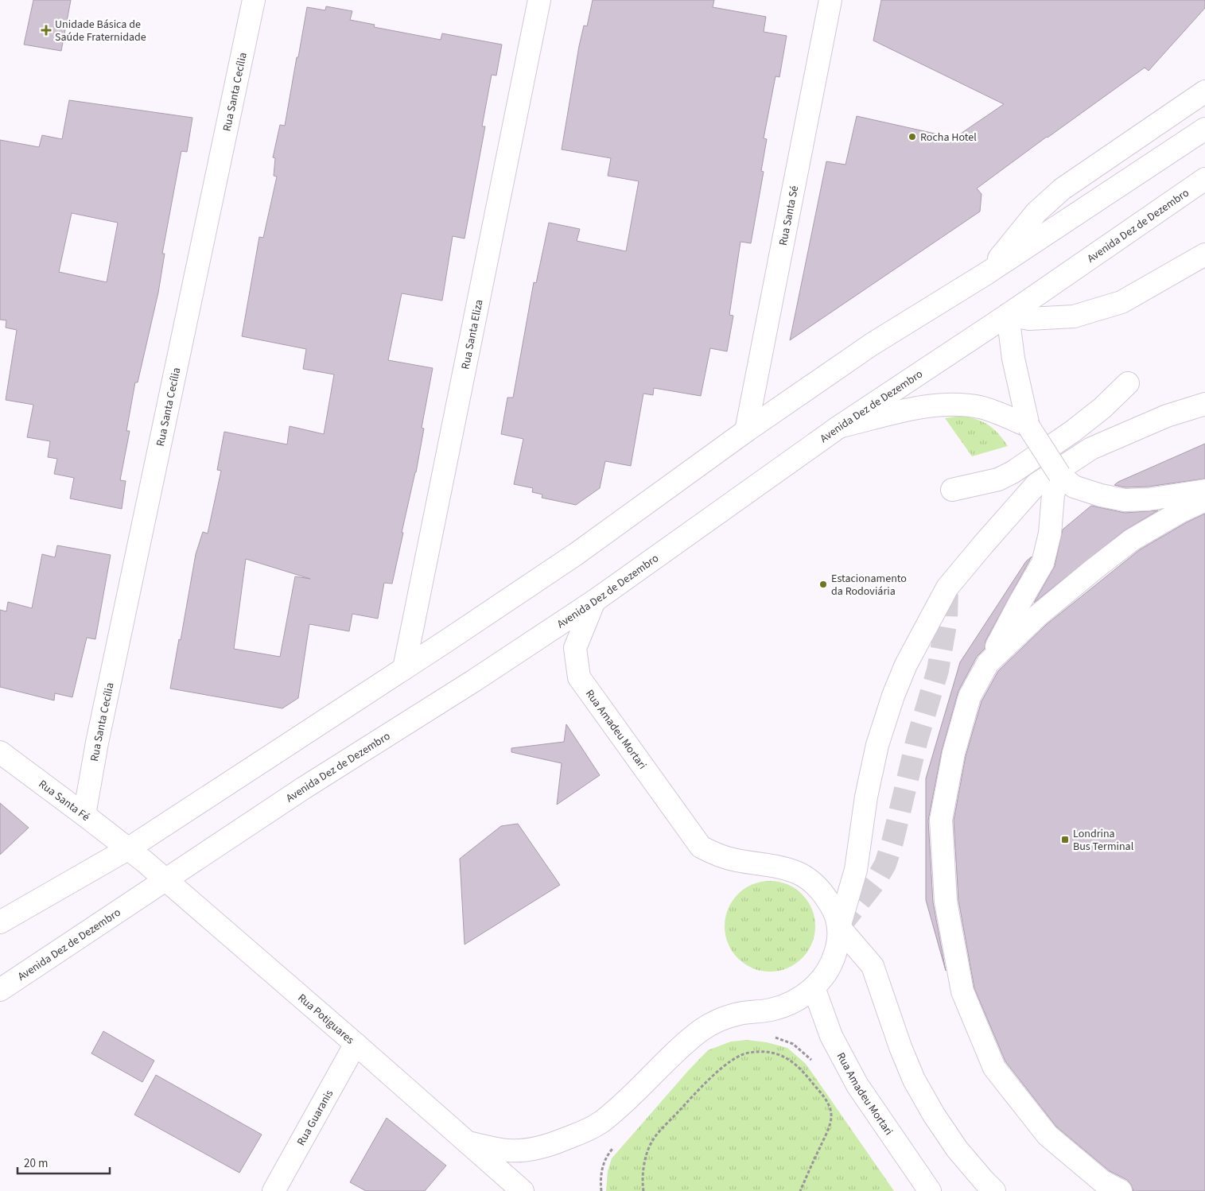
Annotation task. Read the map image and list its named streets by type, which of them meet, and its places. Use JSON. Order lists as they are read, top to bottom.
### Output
{
  "streets": {
    "main road": [
      "Rua Santa Cecília",
      "Rua Santa Sé",
      "Avenida Dez de Dezembro",
      "Rua Santa Eliza",
      "Rua Amadeu Mortari",
      "Rua Santa Fé",
      "Rua Potiguares",
      "Rua Guaranis"
    ]
  },
  "crossings": [
    ["Rua Santa Cecília", "Rua Santa Fé"],
    ["Avenida Dez de Dezembro", "Rua Amadeu Mortari"],
    ["Avenida Dez de Dezembro", "Rua Potiguares"],
    ["Rua Santa Fé", "Rua Potiguares"],
    ["Rua Potiguares", "Rua Guaranis"]
  ],
  "places": {
    "health": ["Unidade Básica de Saúde Fraternidade"],
    "other": ["Rocha Hotel", "Estacionamento da Rodoviária"],
    "transit": ["Londrina Bus Terminal"]
  },
  "scale_bar": "20 m"
}
